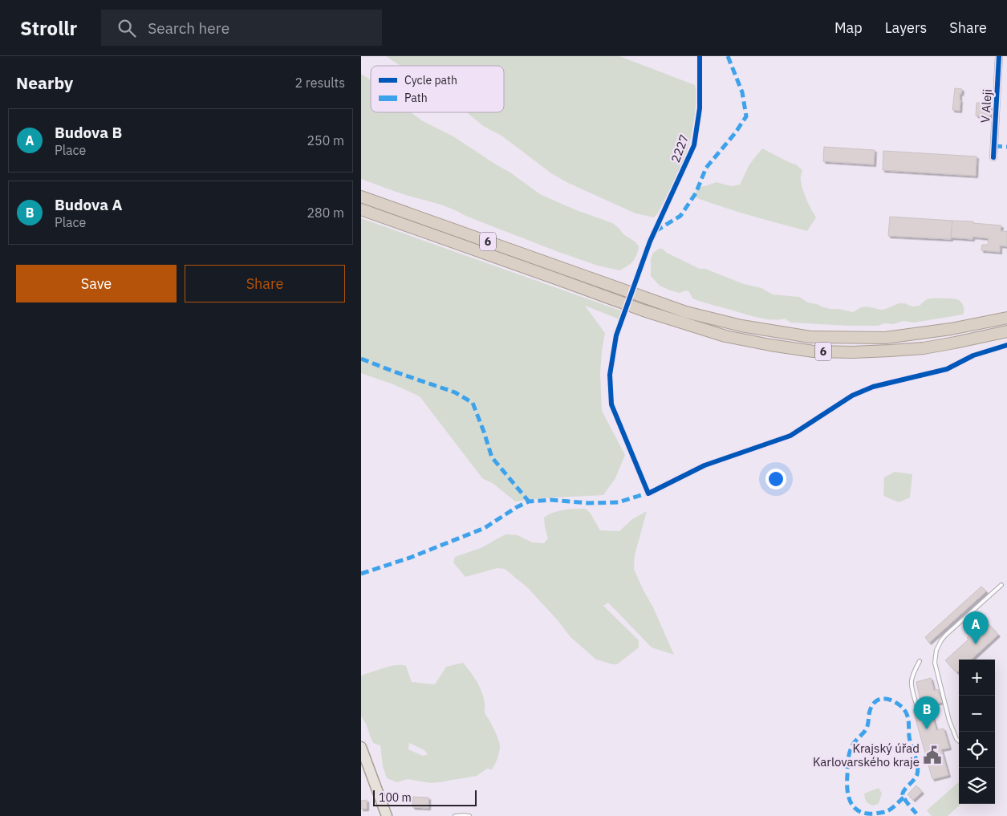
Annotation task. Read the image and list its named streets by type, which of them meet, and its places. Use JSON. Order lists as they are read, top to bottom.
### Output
{
  "streets": {
    "highway": ["6"],
    "street": ["V Aleji"],
    "cycle path": ["2227"]
  },
  "places": {
    "public building": ["Krajský úřad Karlovarského kraje"]
  },
  "legend": ["Cycle path", "Path"],
  "scale_bar": "100 m",
  "page": {
    "header": "Strollr",
    "search": "Search here",
    "nav": ["Map", "Layers", "Share"],
    "heading": ["Nearby", "2 results"],
    "list": [
      {
        "mark": "A",
        "name": "Budova B",
        "note": "Place",
        "value": "250 m"
      },
      {
        "mark": "B",
        "name": "Budova A",
        "note": "Place",
        "value": "280 m"
      }
    ],
    "buttons": ["Save", "Share"],
    "pins": ["A", "B"],
    "map_buttons": ["+", "−"],
    "scale": "100 m"
  }
}
